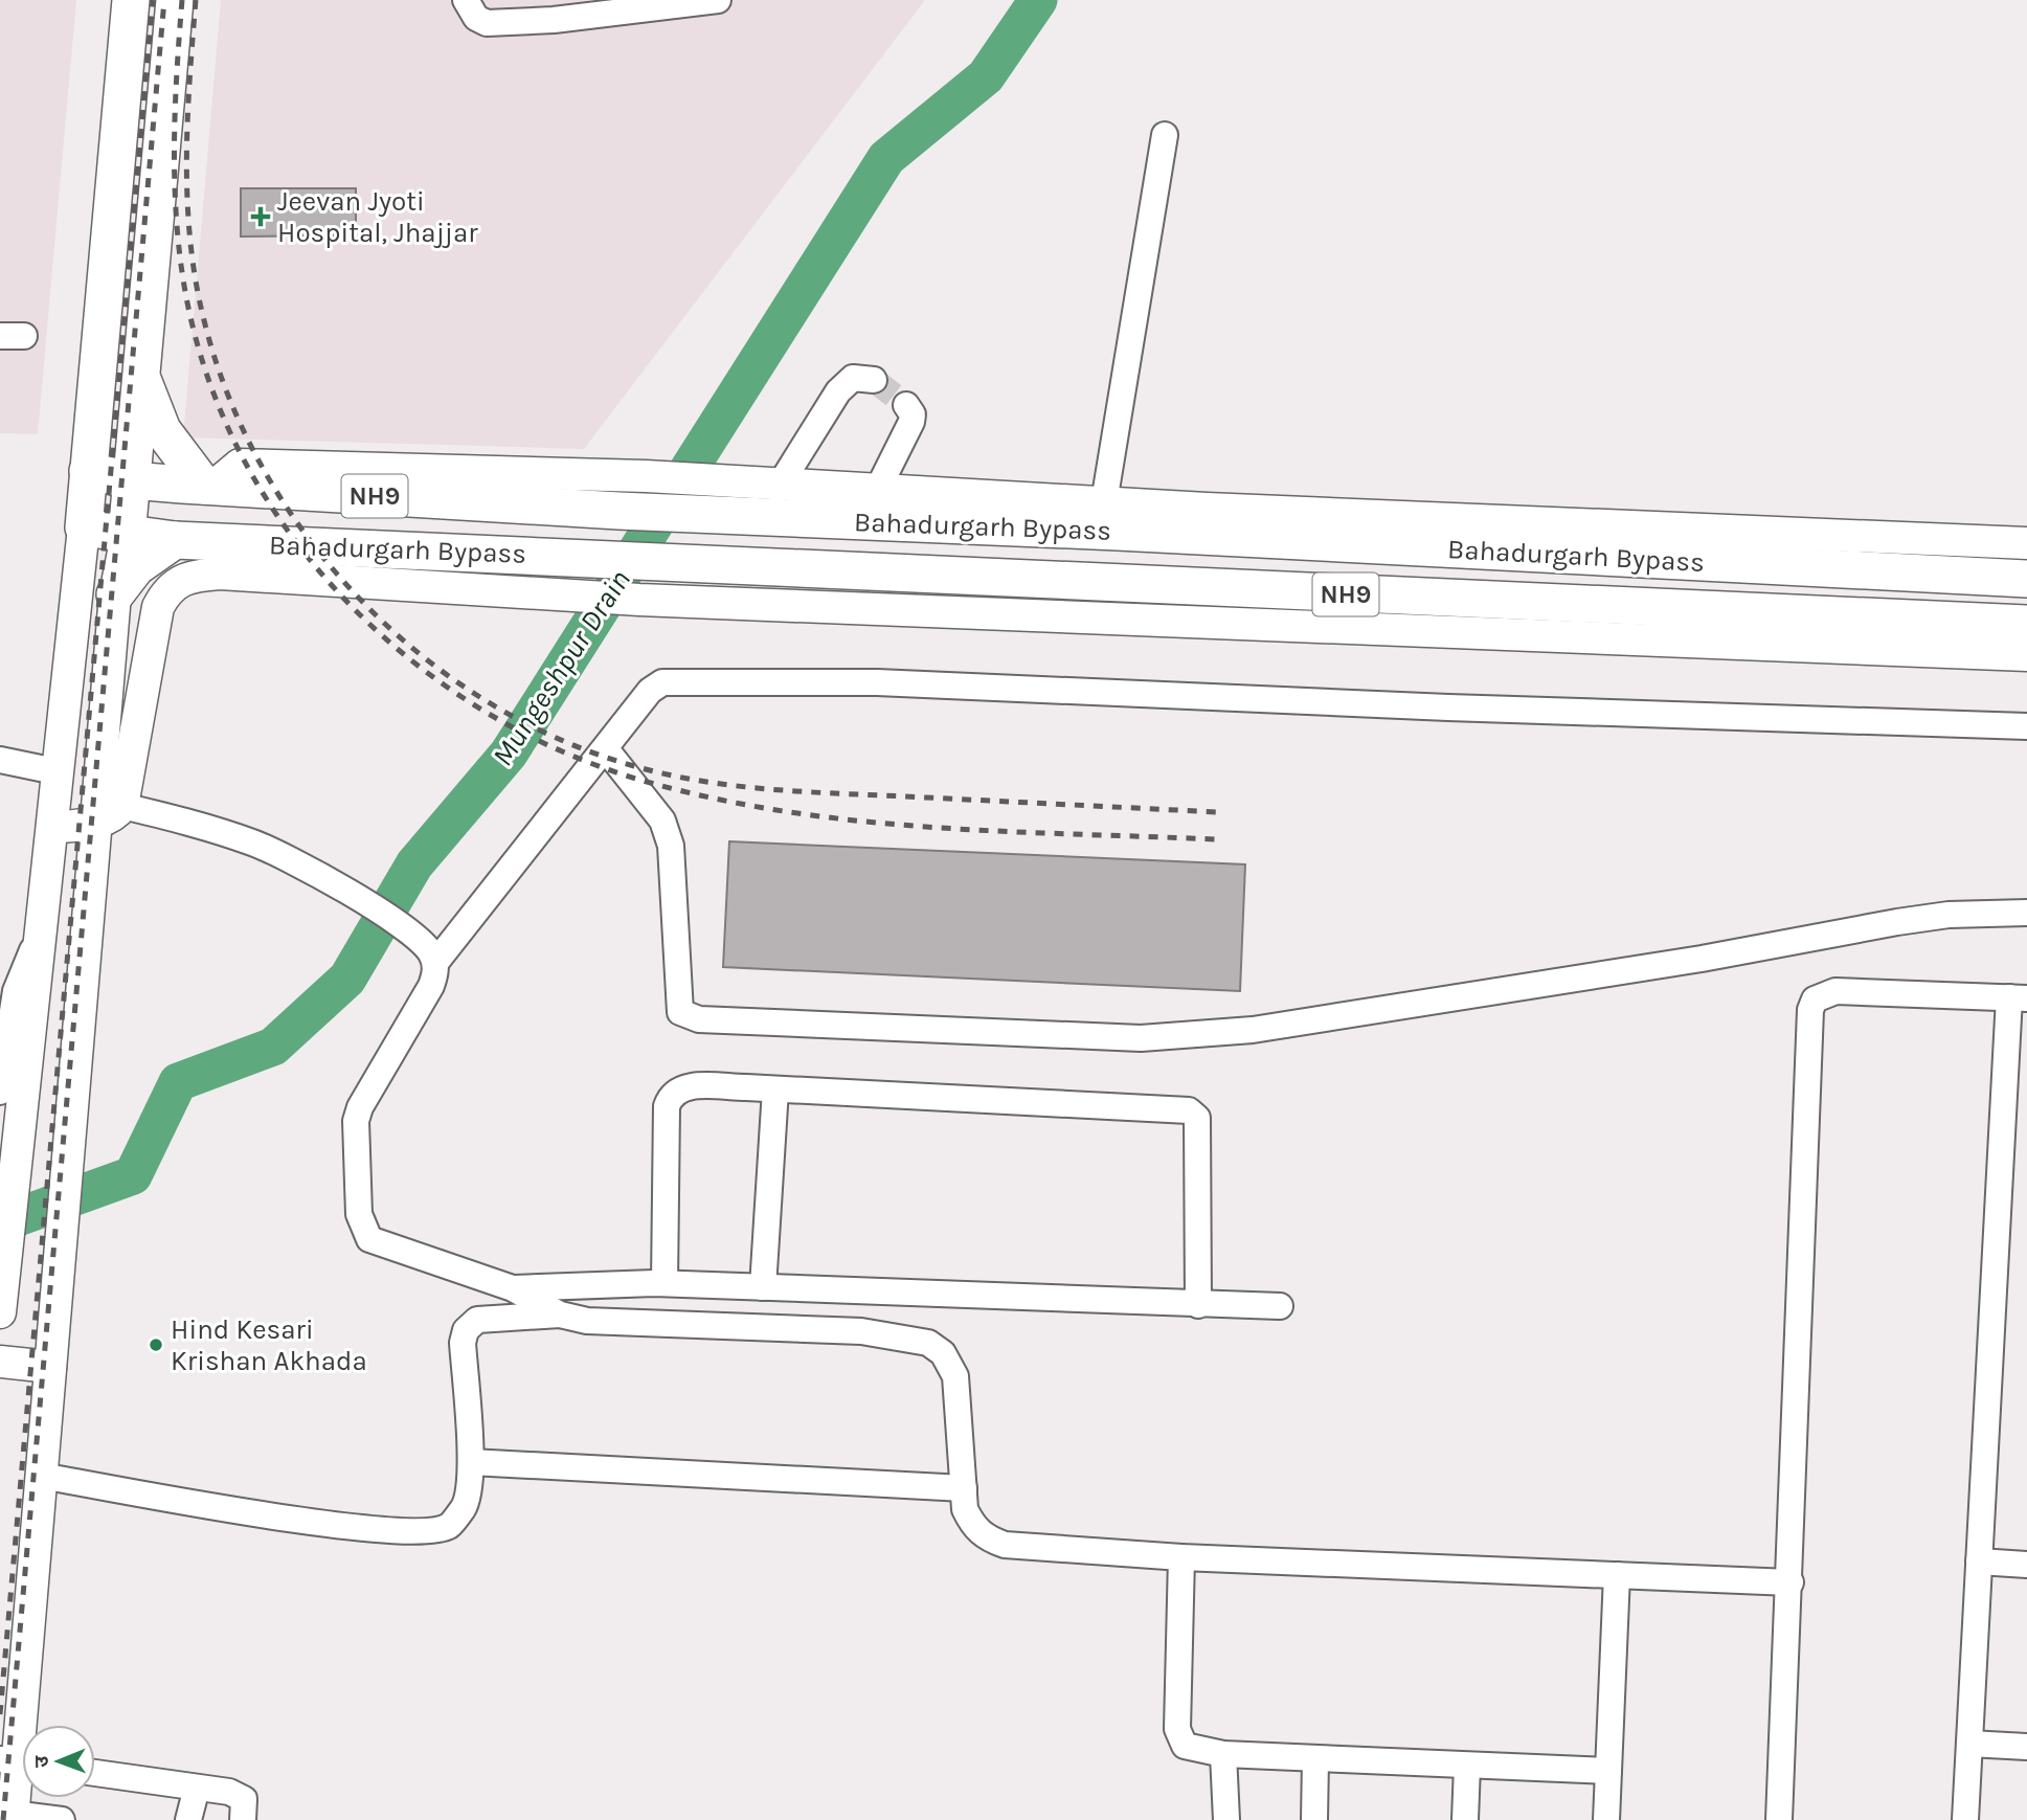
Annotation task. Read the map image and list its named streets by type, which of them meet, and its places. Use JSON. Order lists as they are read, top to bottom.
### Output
{
  "streets": {
    "highway": ["NH9", "Bahadurgarh Bypass"]
  },
  "water": ["Mungeshpur Drain"],
  "places": {
    "health": ["Jeevan Jyoti Hospital, Jhajjar"],
    "other": ["Hind Kesari Krishan Akhada"]
  },
  "north": "left"
}
